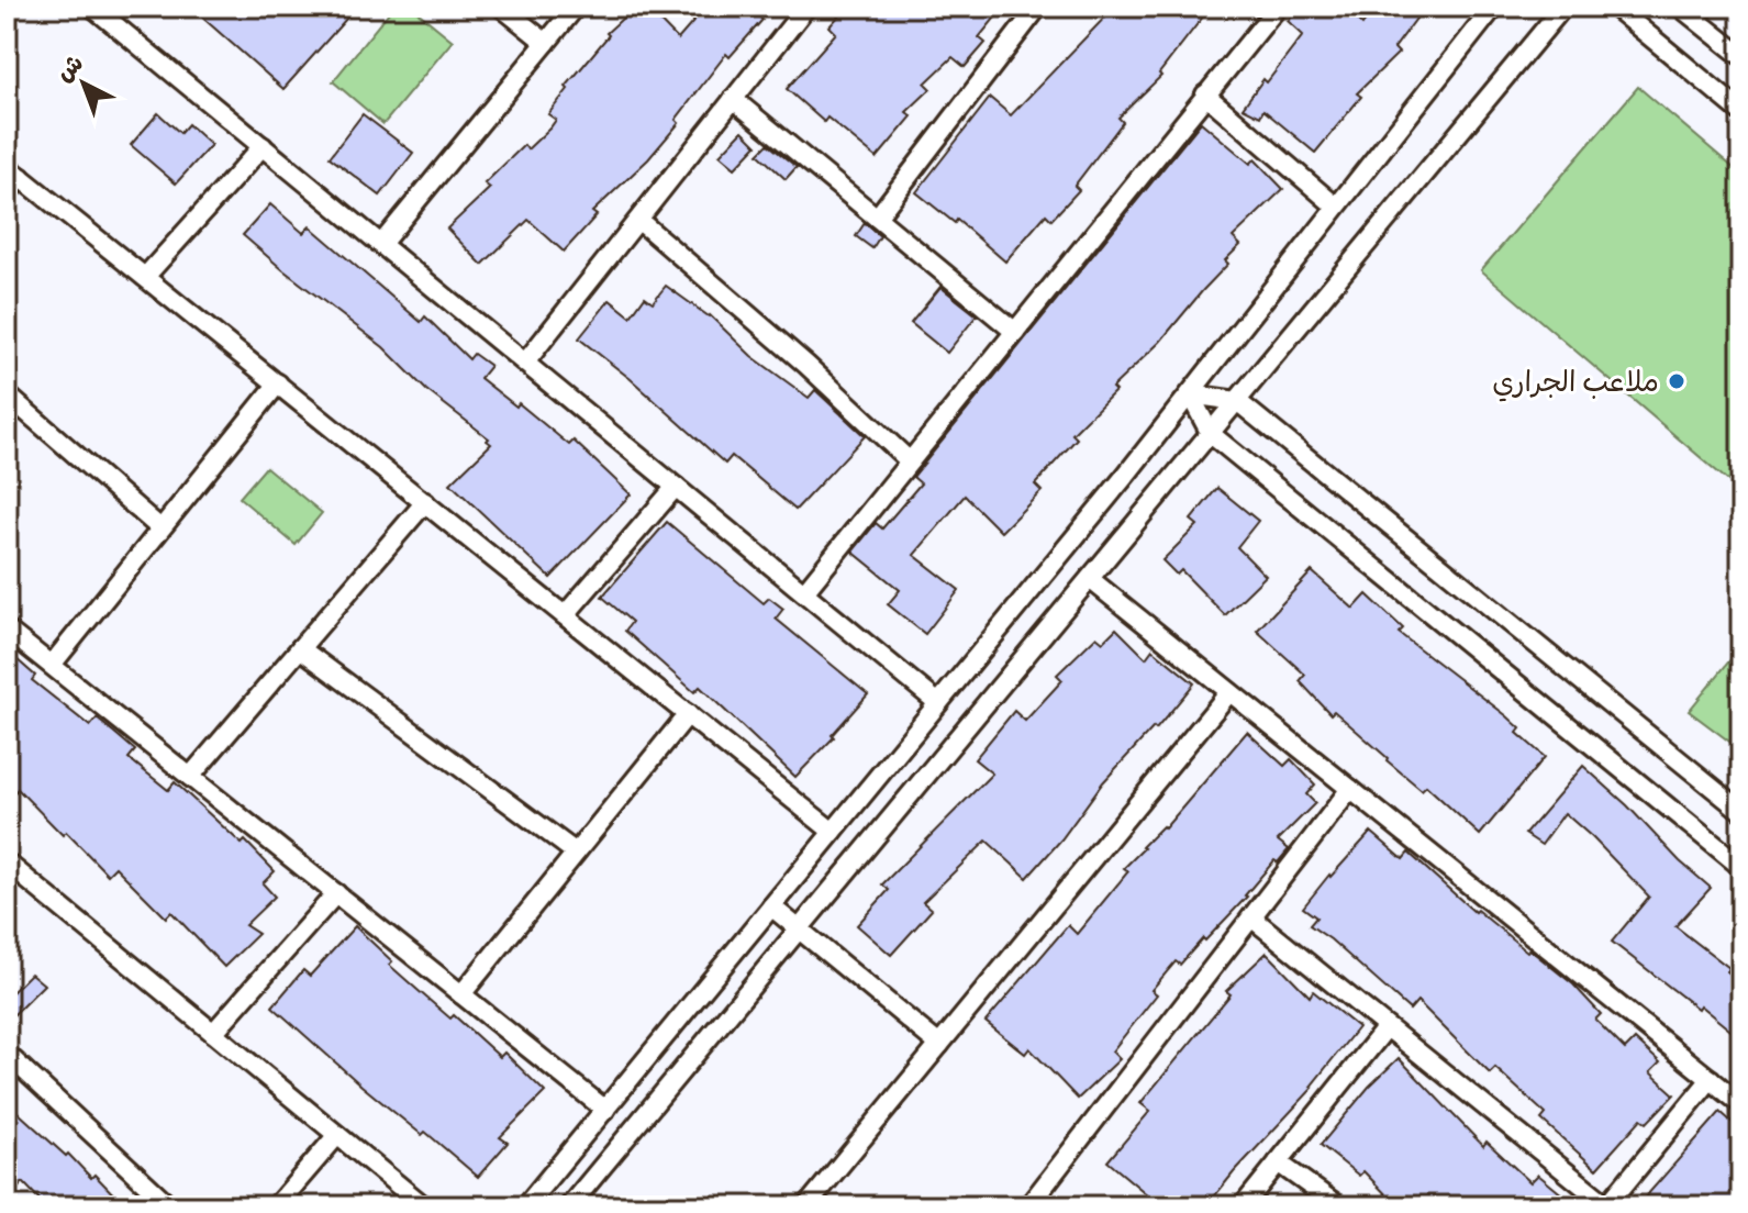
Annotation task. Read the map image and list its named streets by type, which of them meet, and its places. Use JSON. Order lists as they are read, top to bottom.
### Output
{
  "places": ["ملاعب الجراري"],
  "north": "top left"
}
